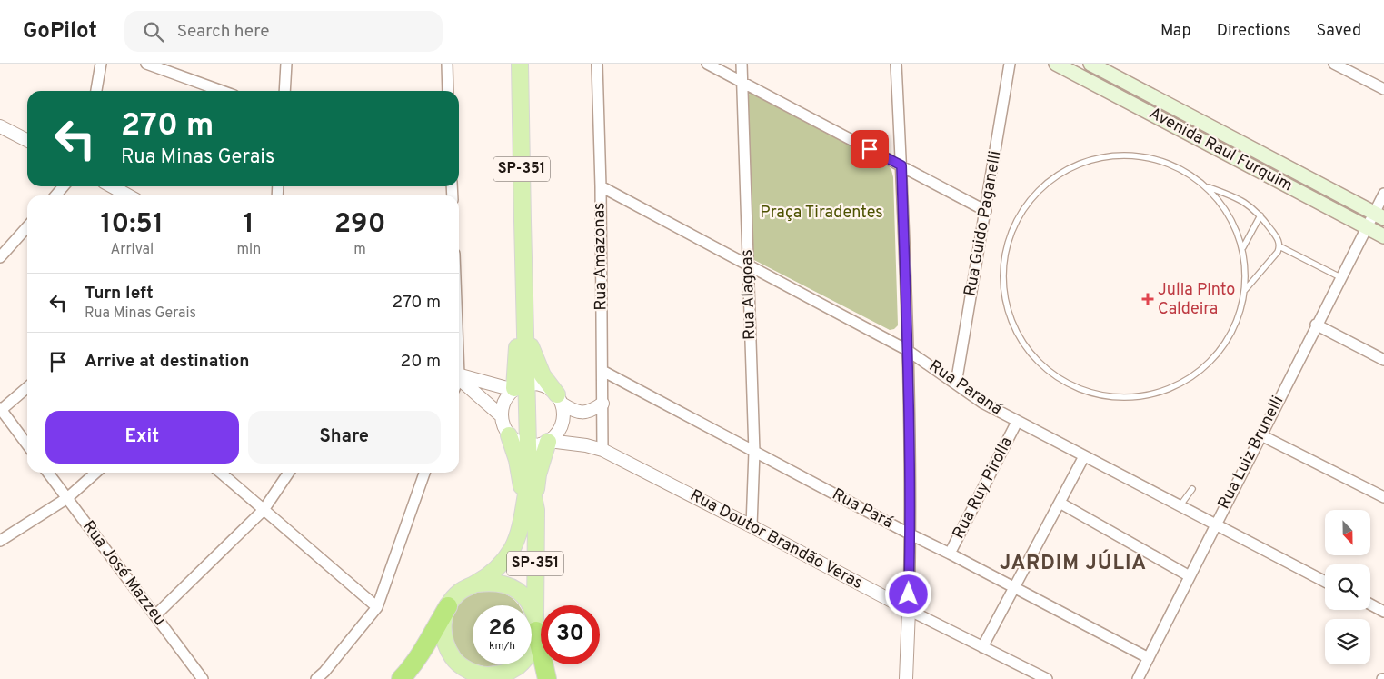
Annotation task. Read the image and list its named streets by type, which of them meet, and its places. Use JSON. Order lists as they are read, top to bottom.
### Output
{
  "streets": {
    "main road": ["Avenida Raul Furquim", "SP-351"],
    "street": [
      "Rua Guido Paganelli",
      "Rua Amazonas",
      "Rua Alagoas",
      "Rua Paraná",
      "Rua Luiz Brunelli",
      "Rua Ruy Pirolla",
      "Rua Pará",
      "Rua Doutor Brandão Veras",
      "Rua José Mazzeu"
    ]
  },
  "crossings": [
    ["Avenida Raul Furquim", "Rua Luiz Brunelli"],
    ["SP-351", "Rua Doutor Brandão Veras"],
    ["Rua Guido Paganelli", "Rua Paraná"],
    ["Rua Amazonas", "Rua Paraná"],
    ["Rua Amazonas", "Rua Pará"],
    ["Rua Amazonas", "Rua Doutor Brandão Veras"],
    ["Rua Alagoas", "Rua Paraná"],
    ["Rua Alagoas", "Rua Pará"],
    ["Rua Alagoas", "Rua Doutor Brandão Veras"],
    ["Rua Paraná", "Rua Luiz Brunelli"],
    ["Rua Paraná", "Rua Ruy Pirolla"],
    ["Rua Luiz Brunelli", "Rua Pará"],
    ["Rua Ruy Pirolla", "Rua Pará"]
  ],
  "districts": ["JARDIM JÚLIA"],
  "parks": ["Praça Tiradentes"],
  "places": {
    "health": ["Julia Pinto Caldeira"]
  },
  "north": "bottom",
  "page": {
    "header": "GoPilot",
    "search": "Search here",
    "nav": ["Map", "Directions", "Saved"],
    "turn": ["270 m", "Rua Minas Gerais"],
    "eta": [
      "10:51",
      "Arrival",
      "1",
      "min",
      "290",
      "m"
    ],
    "list": [
      {
        "name": "Turn left",
        "note": "Rua Minas Gerais",
        "value": "270 m"
      },
      {
        "name": "Arrive at destination",
        "value": "20 m"
      }
    ],
    "buttons": ["Exit", "Share"],
    "speed": "26 km/h",
    "limit": "30"
  }
}
